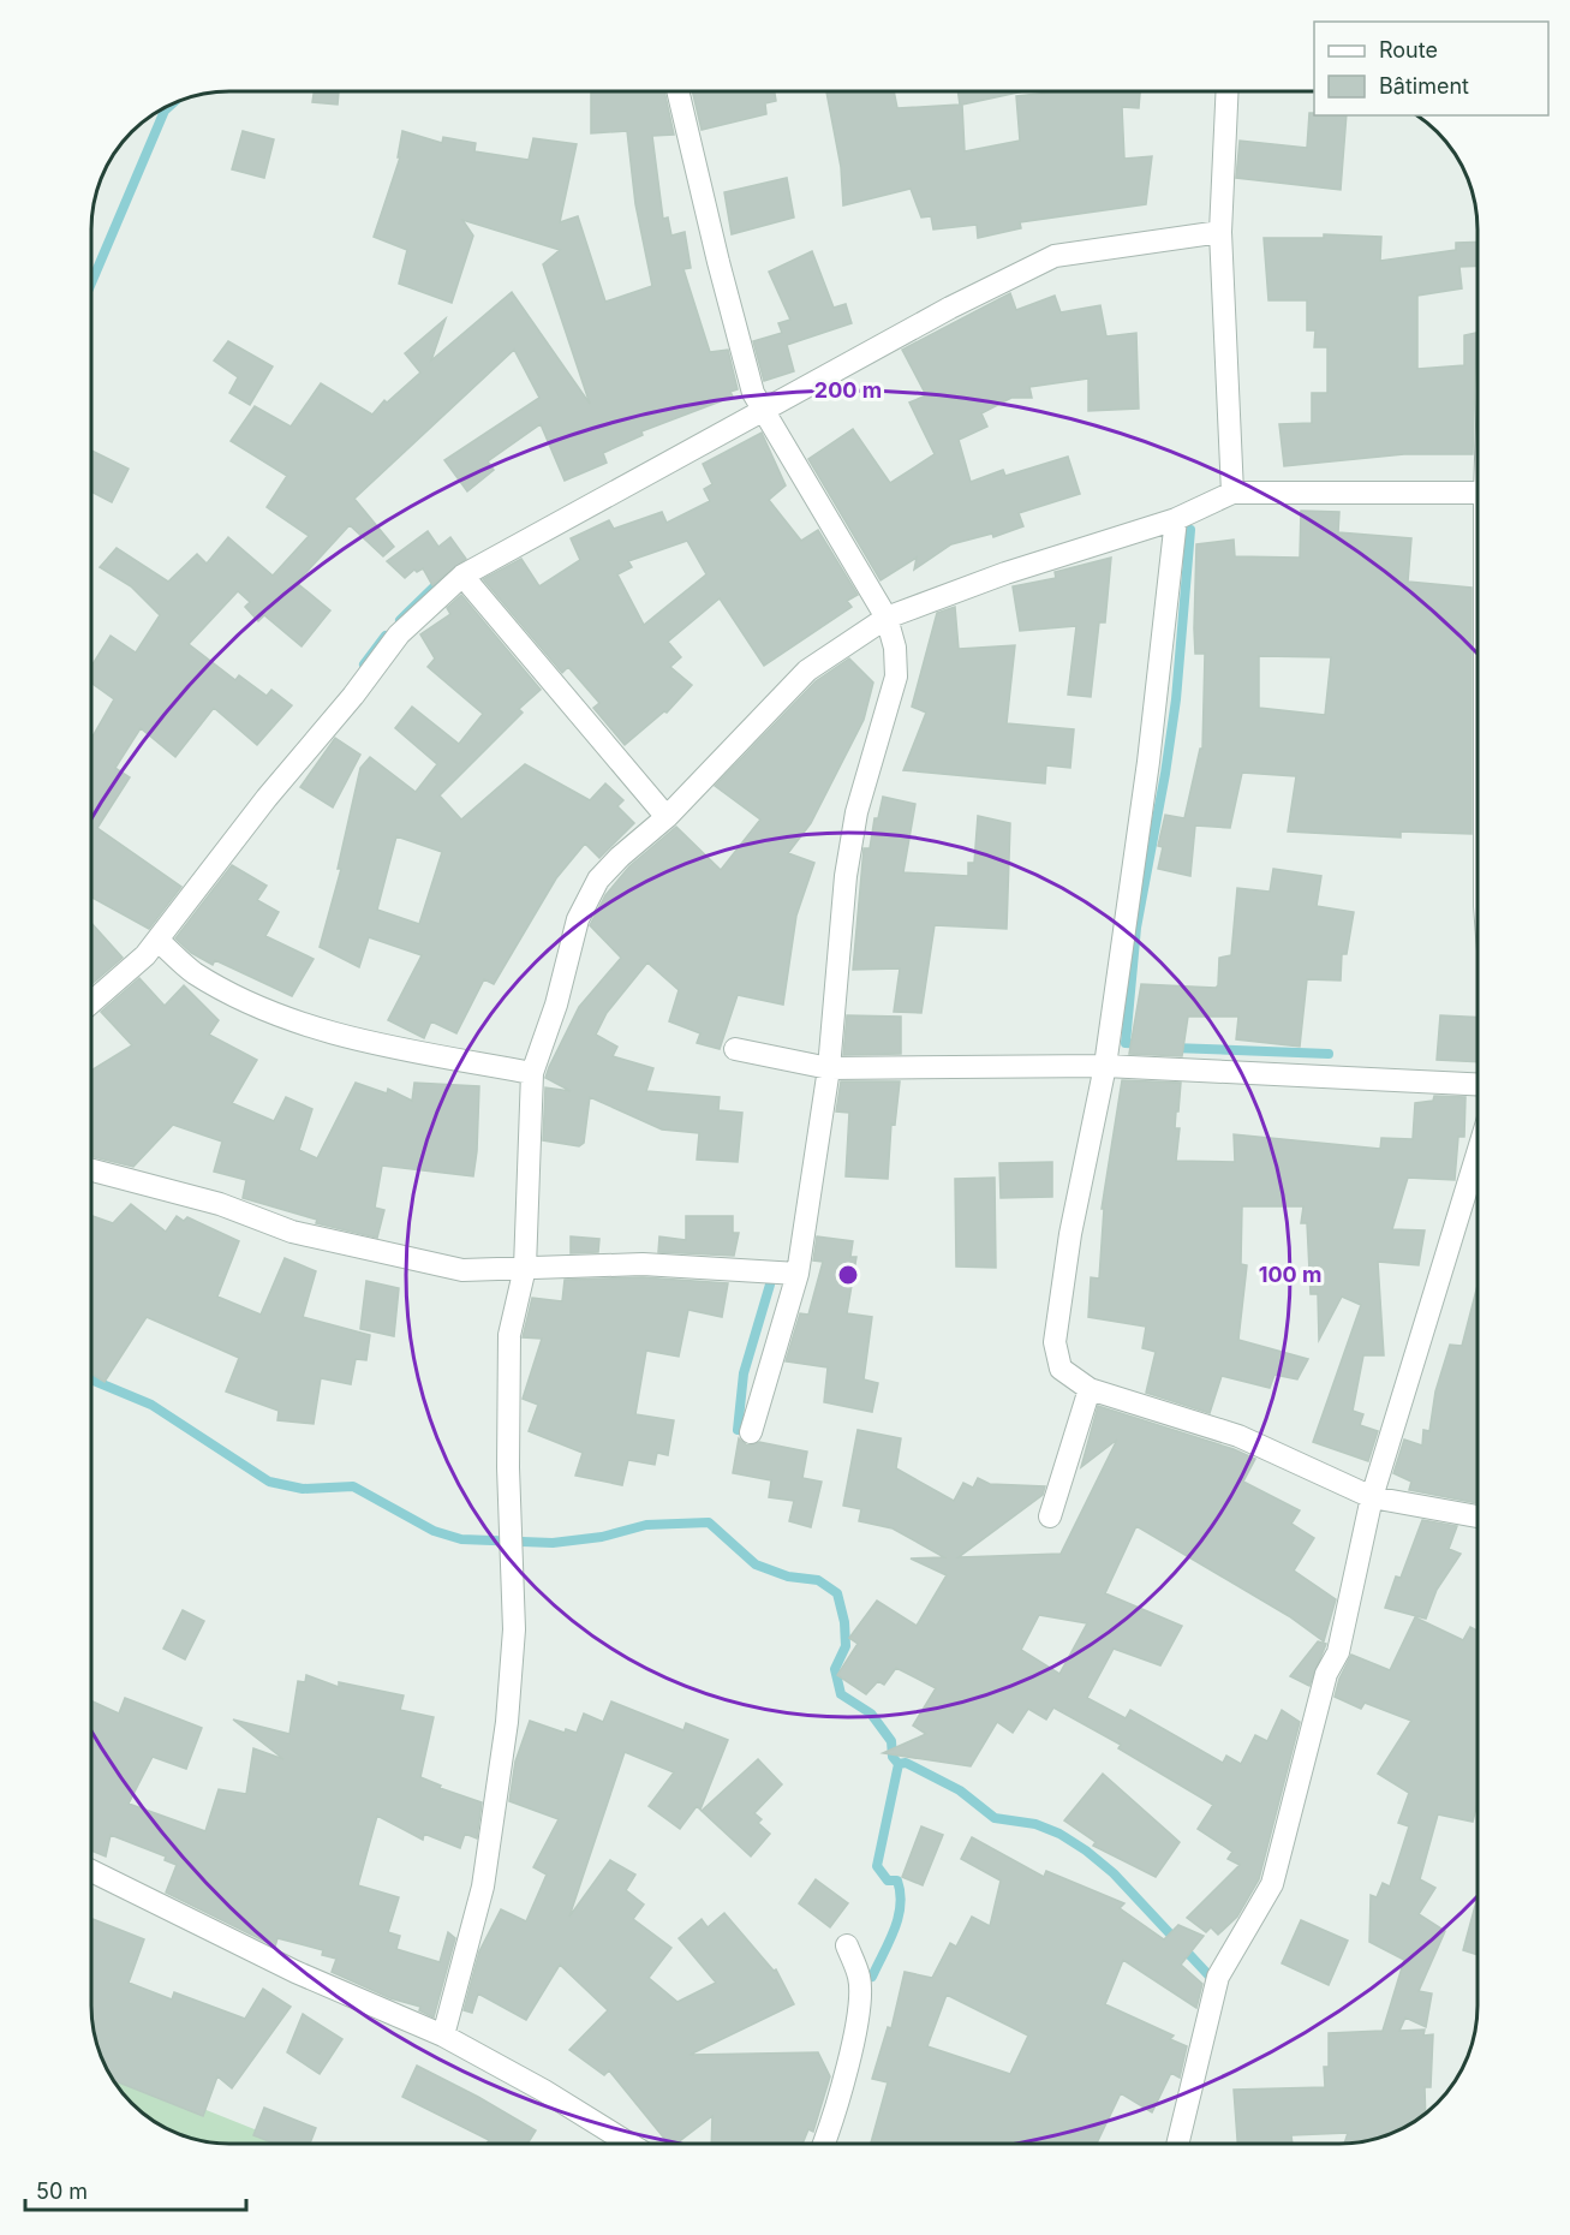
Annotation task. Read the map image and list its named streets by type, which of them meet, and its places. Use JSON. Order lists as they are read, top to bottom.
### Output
{
  "legend": ["Route", "Bâtiment"],
  "scale_bar": "50 m",
  "rings": ["200 m", "100 m"]
}
